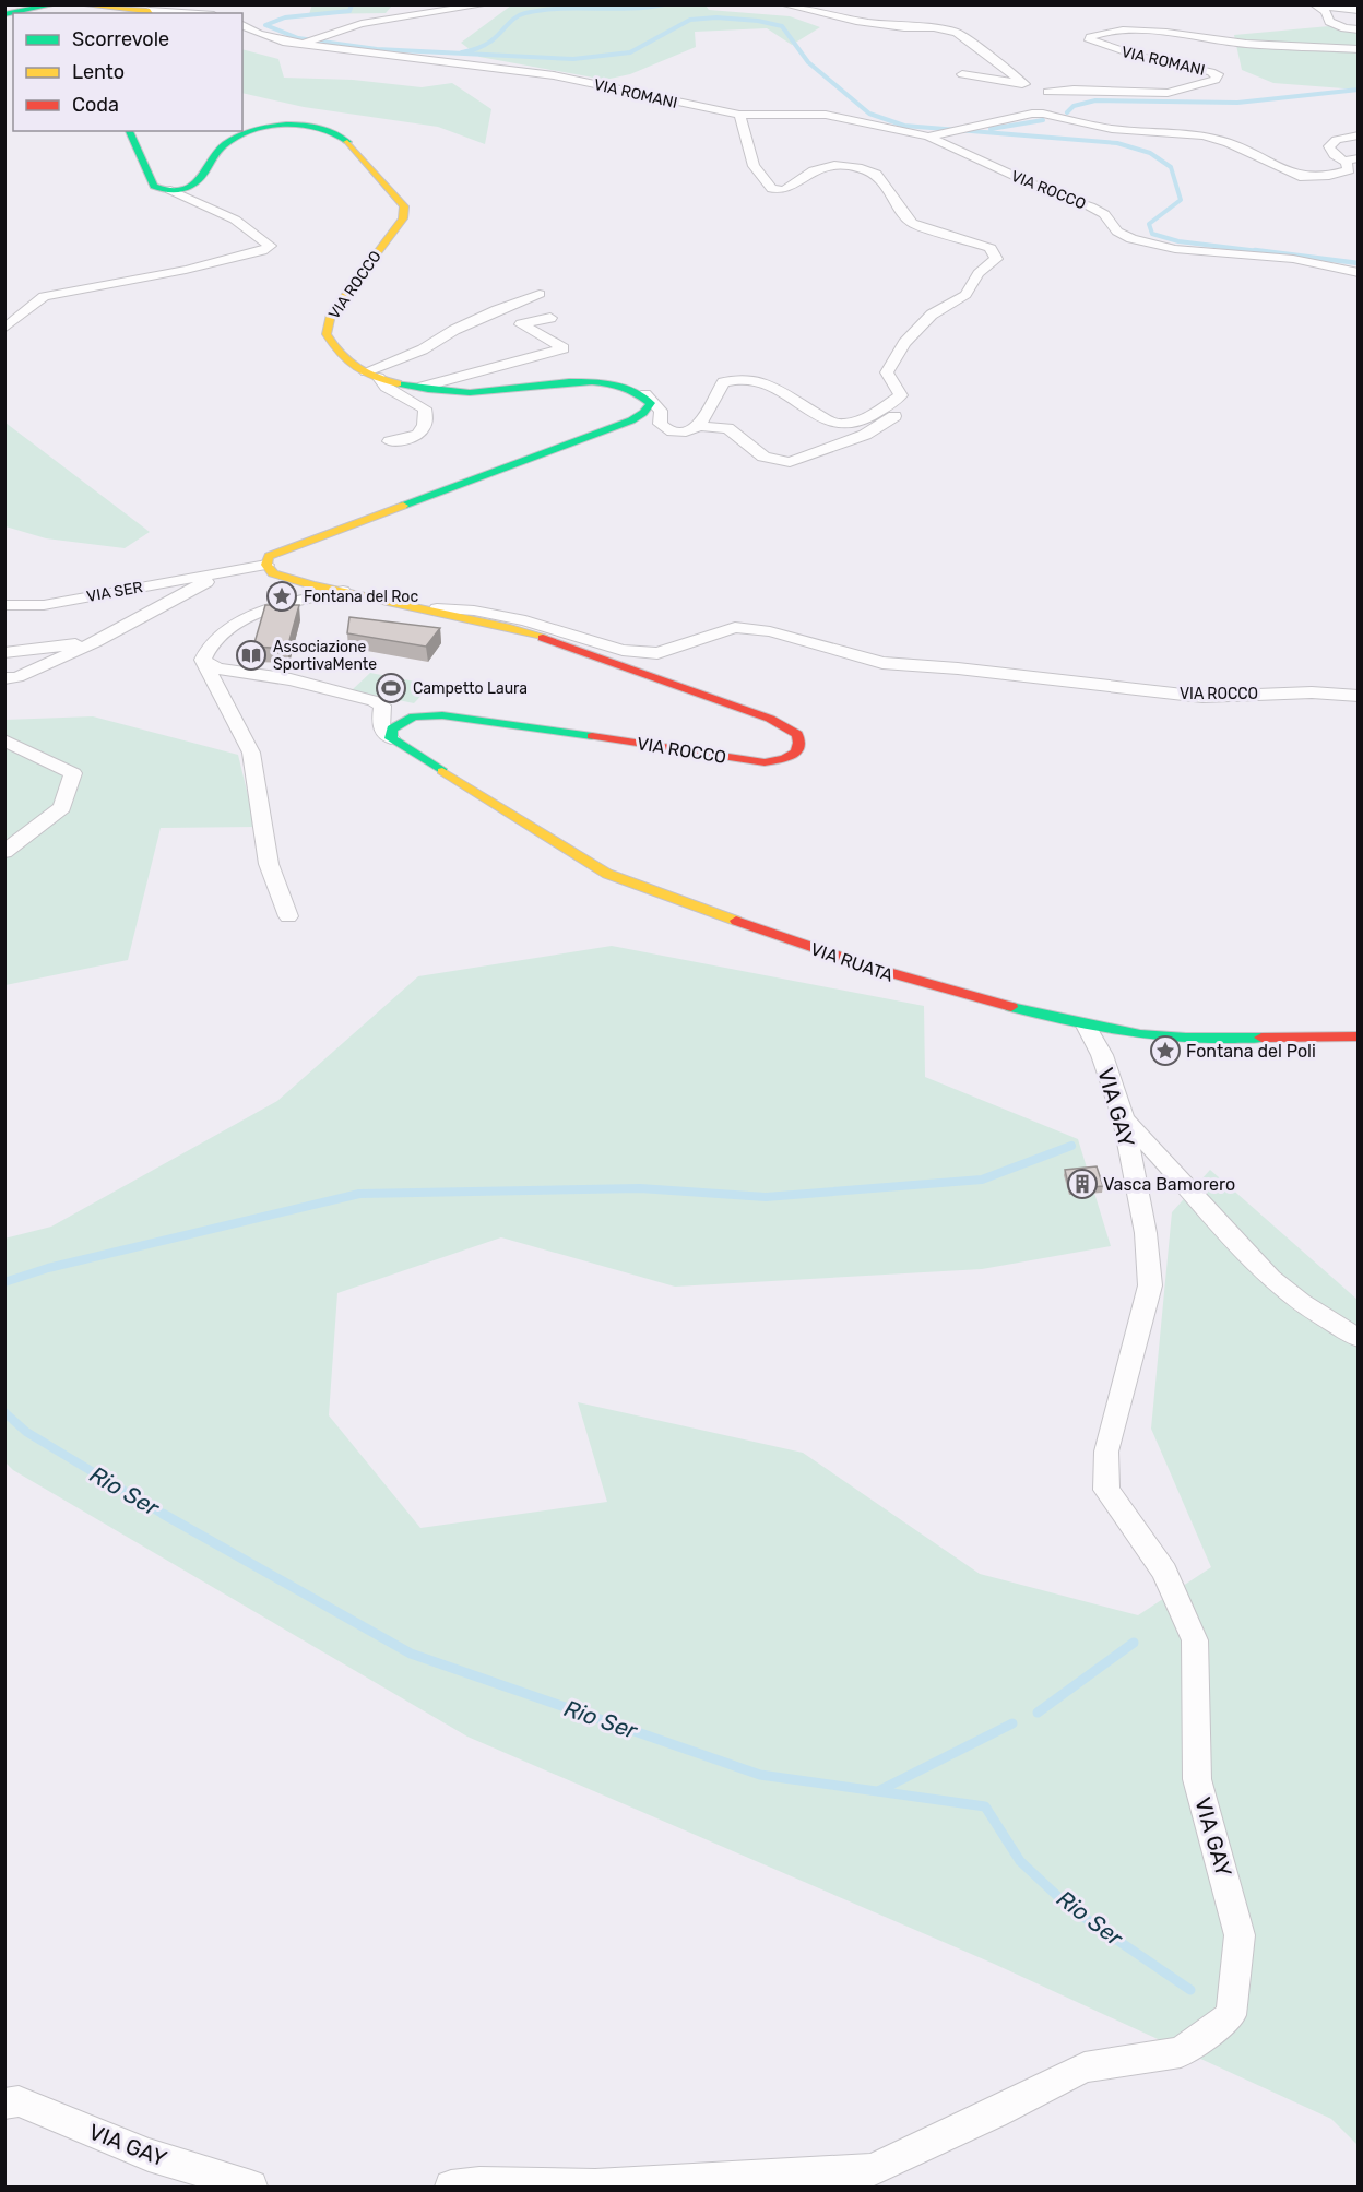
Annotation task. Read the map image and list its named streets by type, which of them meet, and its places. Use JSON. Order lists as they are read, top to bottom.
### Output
{
  "streets": {
    "street": [
      "VIA ROMANI",
      "VIA ROCCO",
      "VIA SER",
      "VIA RUATA",
      "VIA GAY"
    ]
  },
  "crossings": [
    ["VIA ROMANI", "VIA ROCCO"],
    ["VIA ROCCO", "VIA SER"],
    ["VIA ROCCO", "VIA RUATA"],
    ["VIA RUATA", "VIA GAY"]
  ],
  "water": ["Rio Ser"],
  "places": {
    "place": ["Fontana del Roc", "Fontana del Poli"],
    "library": ["Associazione SportivaMente"],
    "sports": ["Campetto Laura"],
    "building": ["Vasca Bamorero"]
  },
  "legend": ["Scorrevole", "Lento", "Coda"]
}
